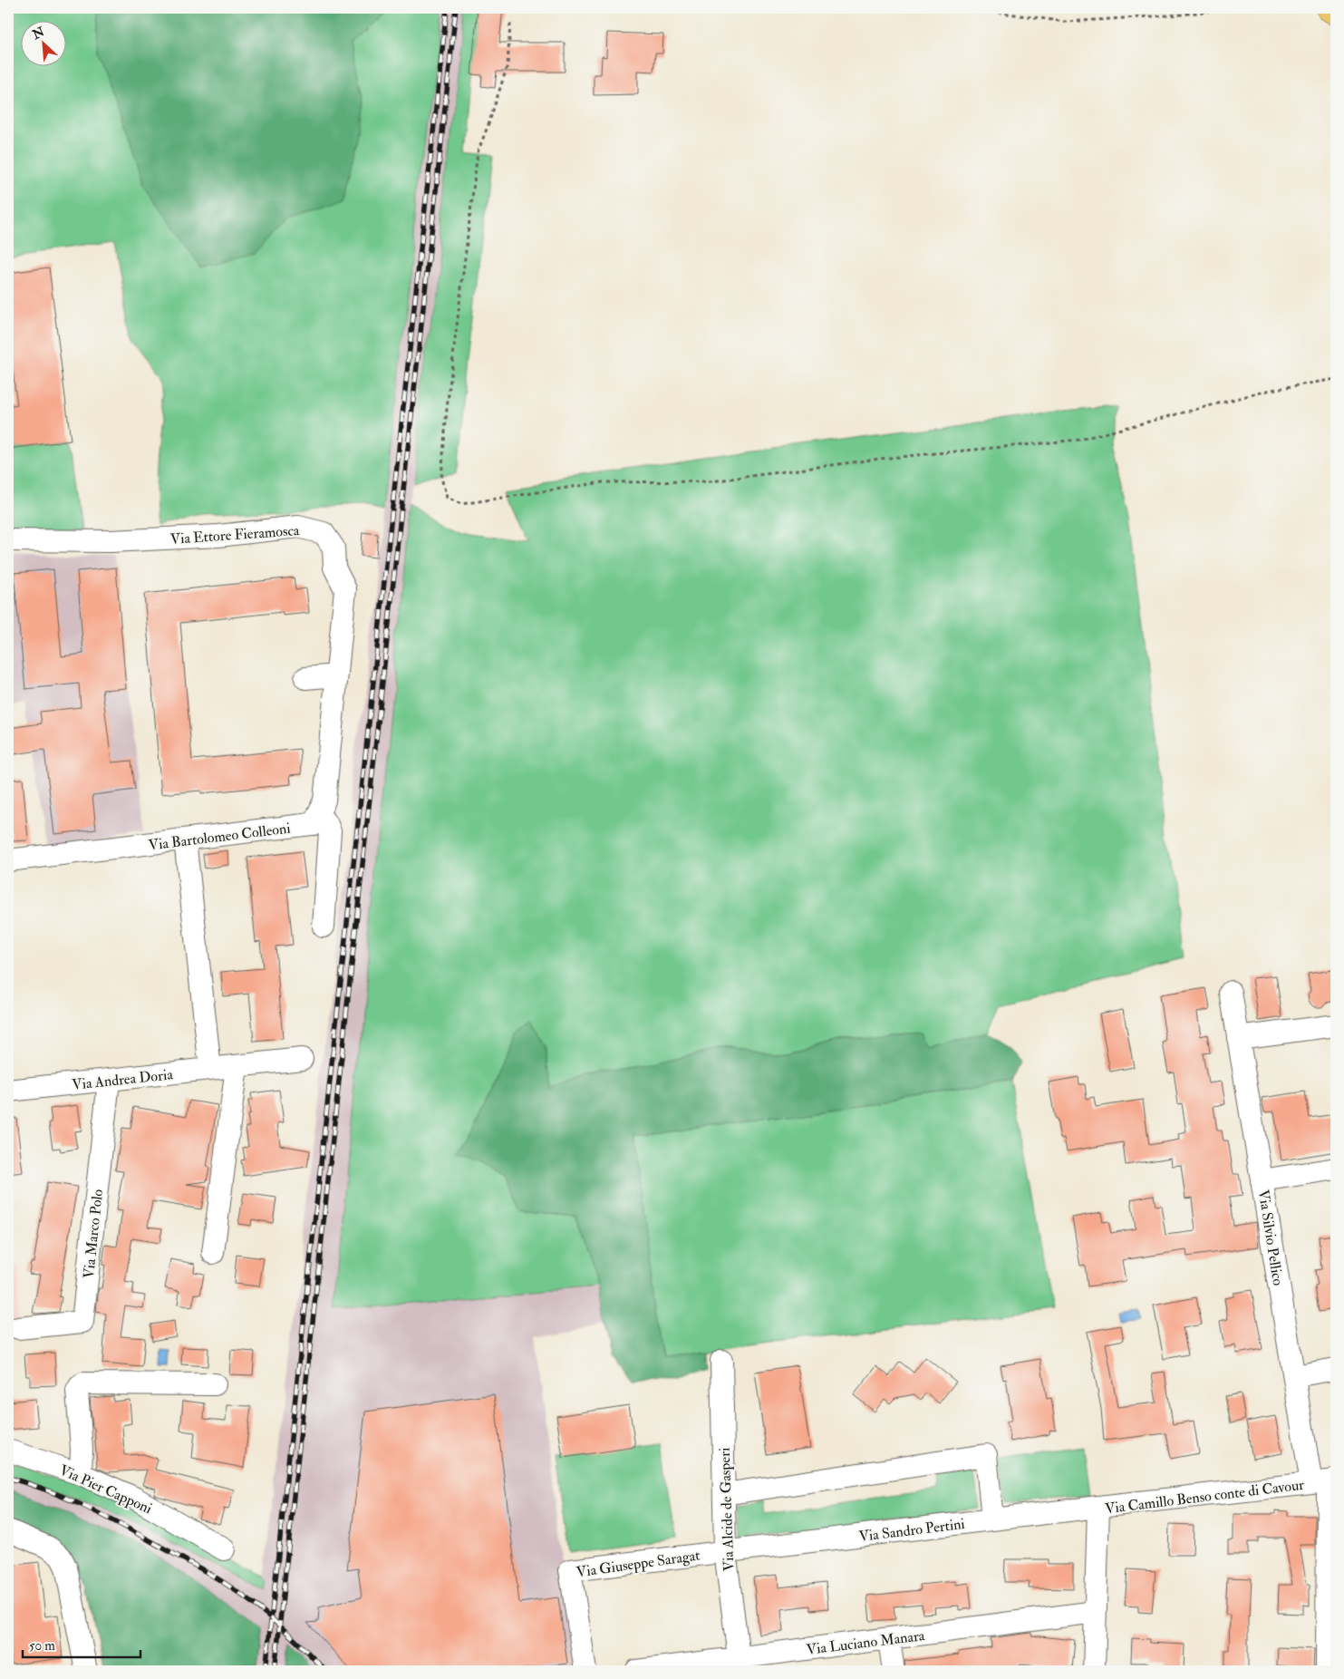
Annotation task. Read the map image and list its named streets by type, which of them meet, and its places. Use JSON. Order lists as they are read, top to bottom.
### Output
{
  "streets": {
    "street": [
      "Via Ettore Fieramosca",
      "Via Bartolomeo Colleoni",
      "Via Andrea Doria",
      "Via Marco Polo",
      "Via Silvio Pellico",
      "Via Pier Capponi",
      "Via Camillo Benso conte di Cavour",
      "Via Alcide de Gasperi",
      "Via Sandro Pertini",
      "Via Giuseppe Saragat",
      "Via Luciano Manara"
    ]
  },
  "crossings": [
    ["Via Ettore Fieramosca", "Via Bartolomeo Colleoni"],
    ["Via Andrea Doria", "Via Marco Polo"],
    ["Via Silvio Pellico", "Via Camillo Benso conte di Cavour"],
    ["Via Camillo Benso conte di Cavour", "Via Sandro Pertini"],
    ["Via Camillo Benso conte di Cavour", "Via Luciano Manara"],
    ["Via Alcide de Gasperi", "Via Sandro Pertini"],
    ["Via Alcide de Gasperi", "Via Giuseppe Saragat"],
    ["Via Alcide de Gasperi", "Via Luciano Manara"],
    ["Via Sandro Pertini", "Via Giuseppe Saragat"]
  ],
  "scale_bar": "50 m",
  "north": "top left"
}
